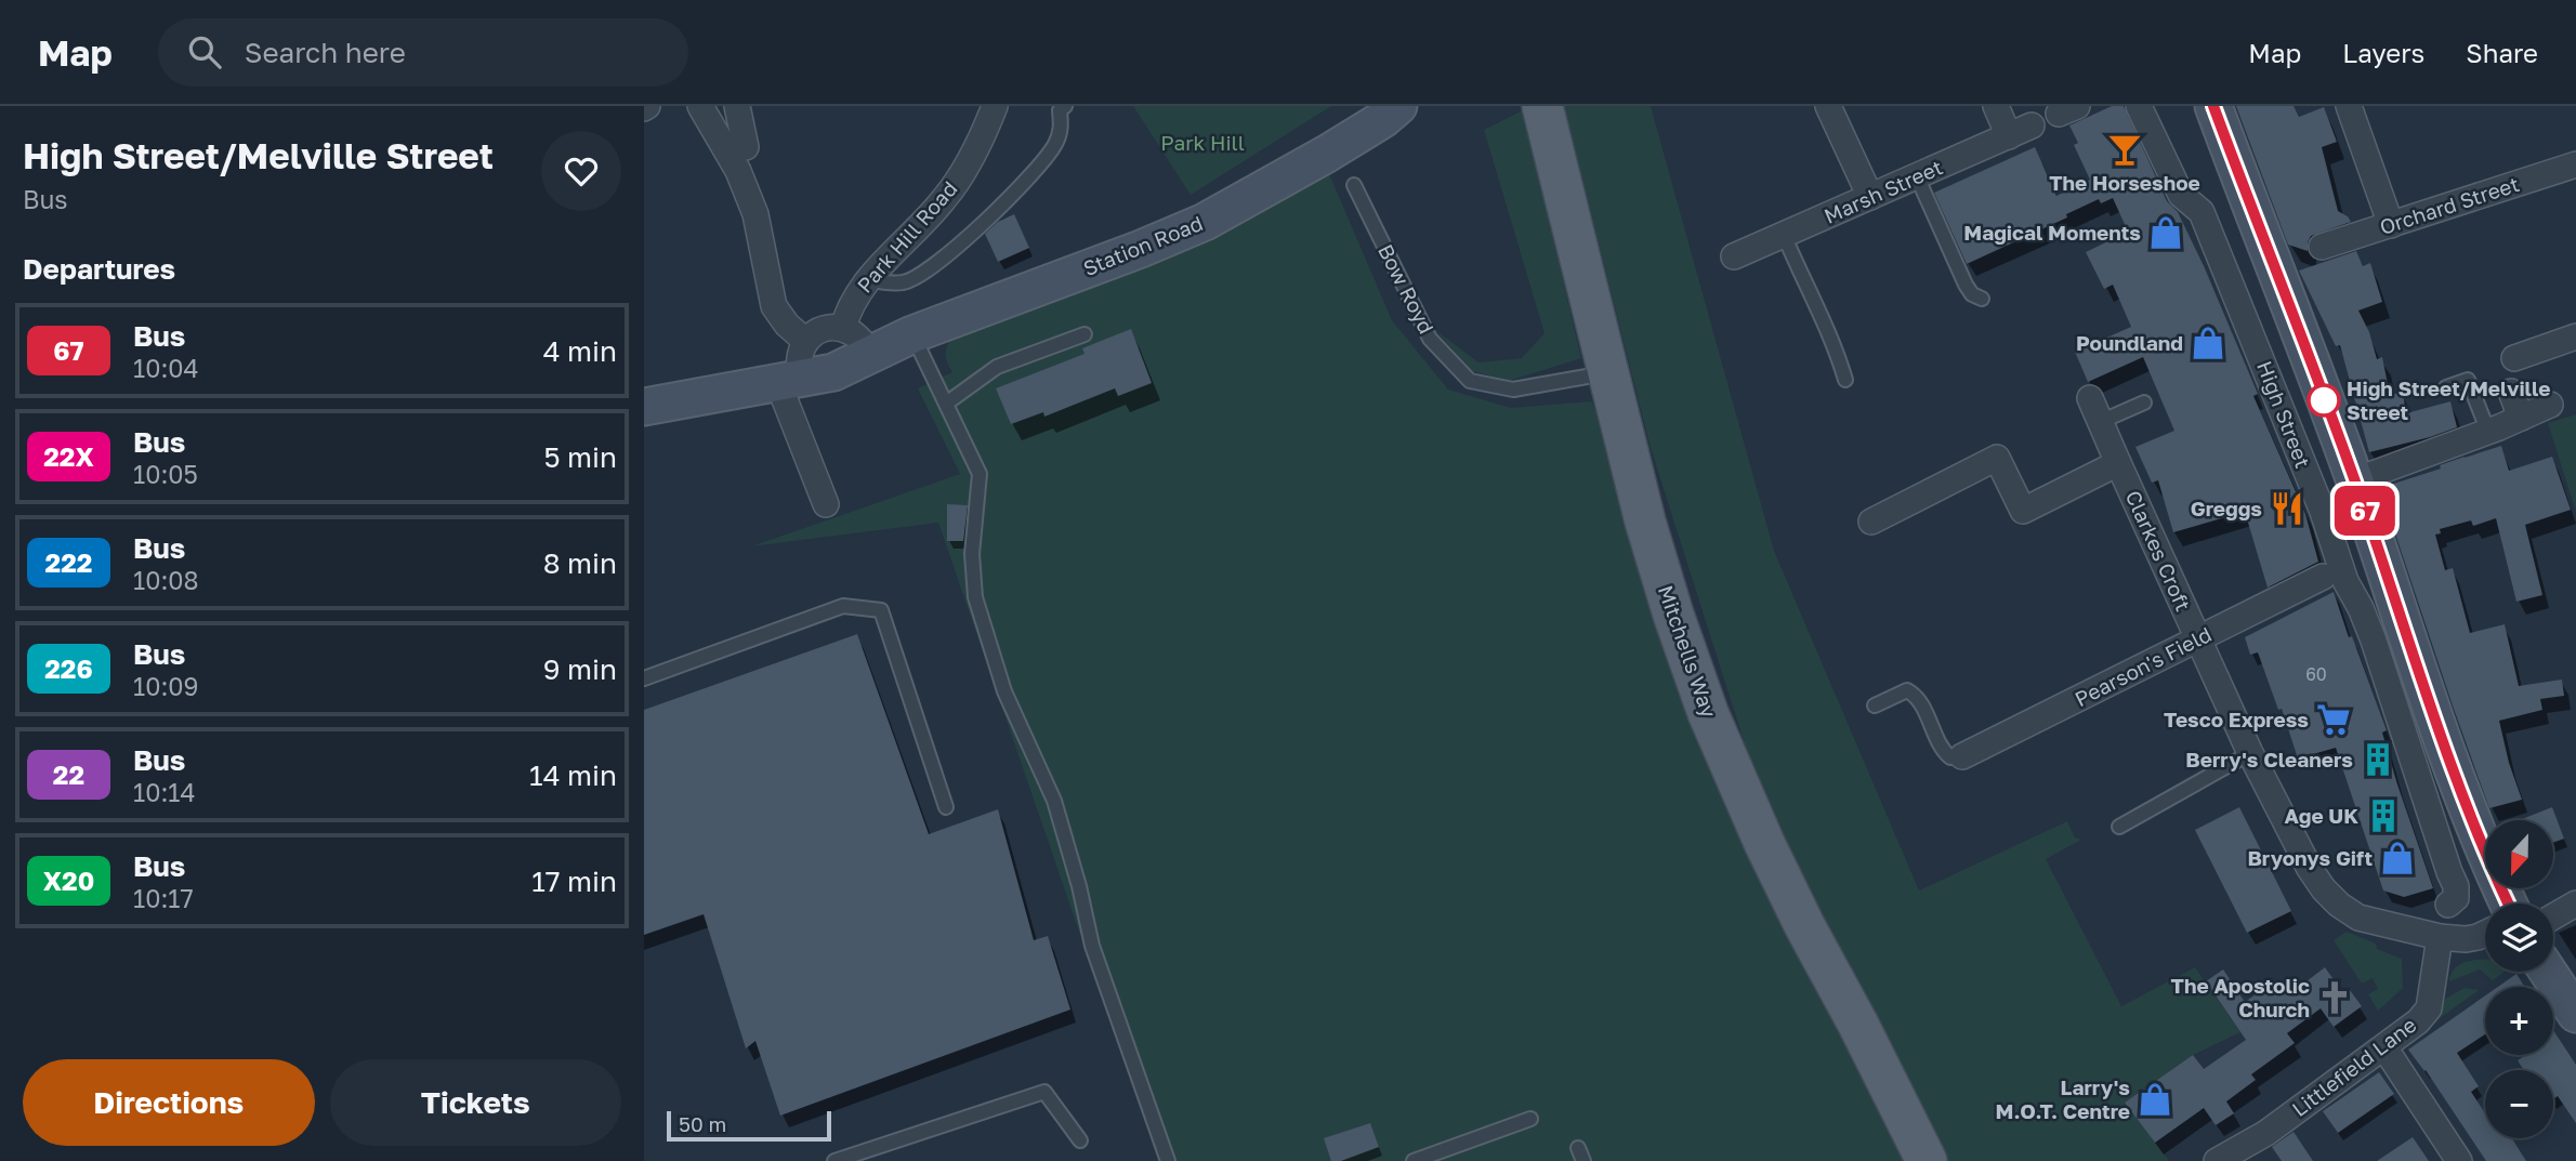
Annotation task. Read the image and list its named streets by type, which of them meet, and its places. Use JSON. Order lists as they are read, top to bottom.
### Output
{
  "streets": {
    "main road": ["Mitchells Way"],
    "street": [
      "Marsh Street",
      "Orchard Street",
      "Park Hill Road",
      "Station Road",
      "High Street",
      "Clarkes Croft",
      "Pearson's Field",
      "Littlefield Lane"
    ],
    "lane": ["Bow Royd"]
  },
  "crossings": [
    ["Bow Royd", "Mitchells Way"],
    ["Clarkes Croft", "Pearson's Field"],
    ["Clarkes Croft", "Littlefield Lane"]
  ],
  "parks": ["Park Hill"],
  "places": {
    "bar": ["The Horseshoe"],
    "shop": [
      "Magical Moments",
      "Poundland",
      "Bryonys Gift",
      "Larry's M.O.T. Centre"
    ],
    "other": ["High Street/Melville Street"],
    "restaurant": ["Greggs"],
    "supermarket": ["Tesco Express"],
    "building": ["Berry's Cleaners", "Age UK"],
    "church": ["The Apostolic Church"]
  },
  "lines": ["bus line 67"],
  "house_numbers": ["60"],
  "scale_bar": "50 m",
  "north": "bottom",
  "page": {
    "header": "Map",
    "search": "Search here",
    "nav": ["Map", "Layers", "Share"],
    "heading": [
      ["High Street/Melville Street", "Bus"],
      "Departures"
    ],
    "on_map": "67",
    "list": [
      {
        "mark": "67",
        "name": "Bus",
        "note": "10:04",
        "value": "4 min"
      },
      {
        "mark": "22X",
        "name": "Bus",
        "note": "10:05",
        "value": "5 min"
      },
      {
        "mark": "222",
        "name": "Bus",
        "note": "10:08",
        "value": "8 min"
      },
      {
        "mark": "226",
        "name": "Bus",
        "note": "10:09",
        "value": "9 min"
      },
      {
        "mark": "22",
        "name": "Bus",
        "note": "10:14",
        "value": "14 min"
      },
      {
        "mark": "X20",
        "name": "Bus",
        "note": "10:17",
        "value": "17 min"
      }
    ],
    "map_buttons": ["+", "−"],
    "buttons": ["Directions", "Tickets"],
    "scale": "50 m"
  }
}
